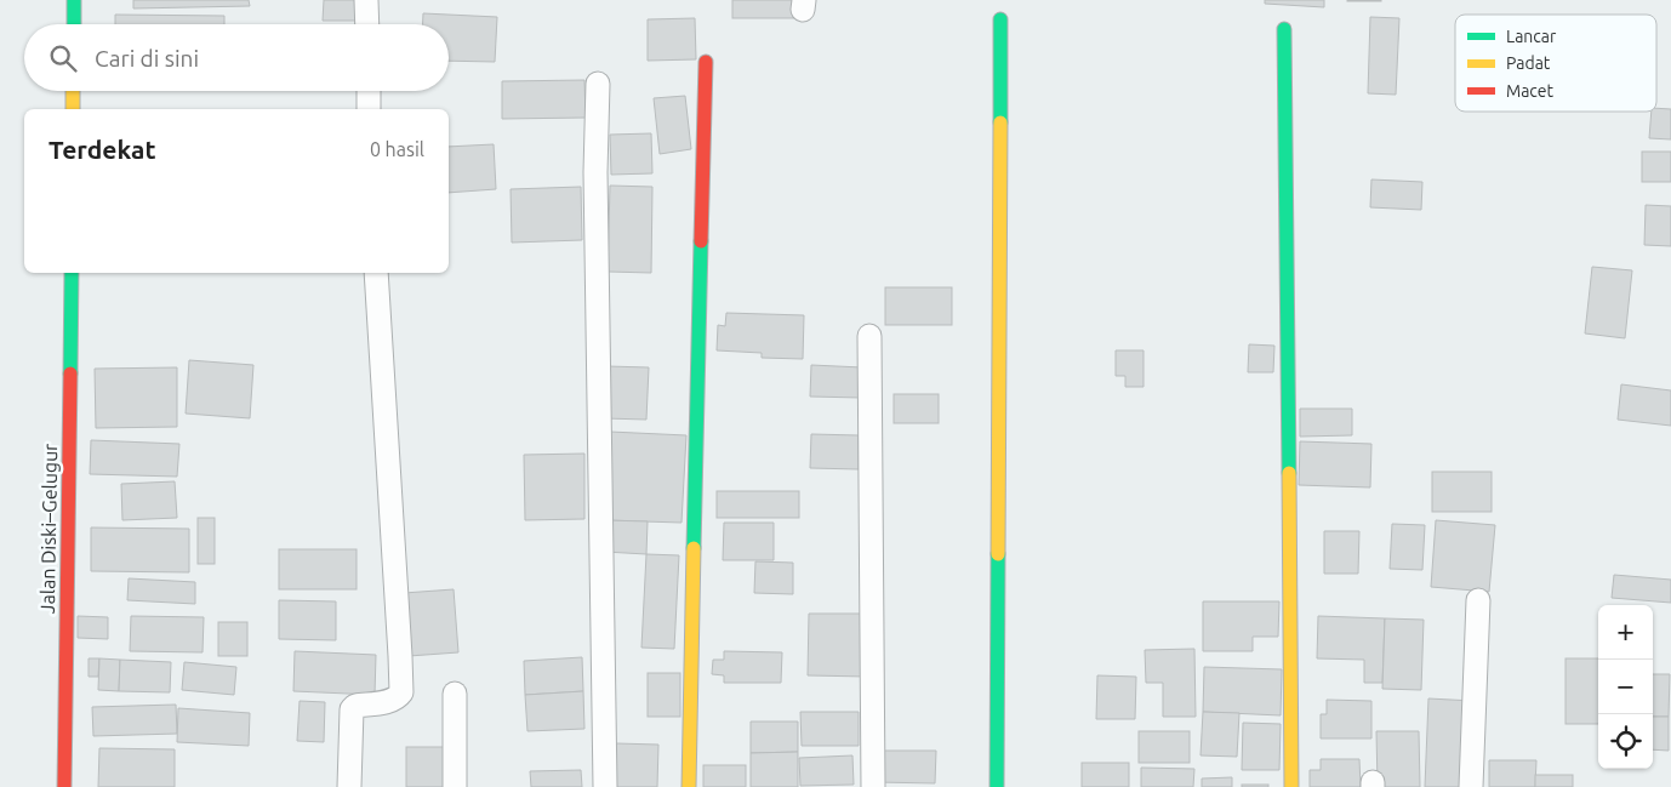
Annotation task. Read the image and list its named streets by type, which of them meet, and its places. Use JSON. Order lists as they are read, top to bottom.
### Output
{
  "streets": {
    "street": ["Jalan Diski–Gelugur"]
  },
  "legend": ["Lancar", "Padat", "Macet"],
  "page": {
    "search": "Cari di sini",
    "heading": ["Terdekat", "0 hasil"],
    "map_buttons": ["+", "−"]
  }
}
